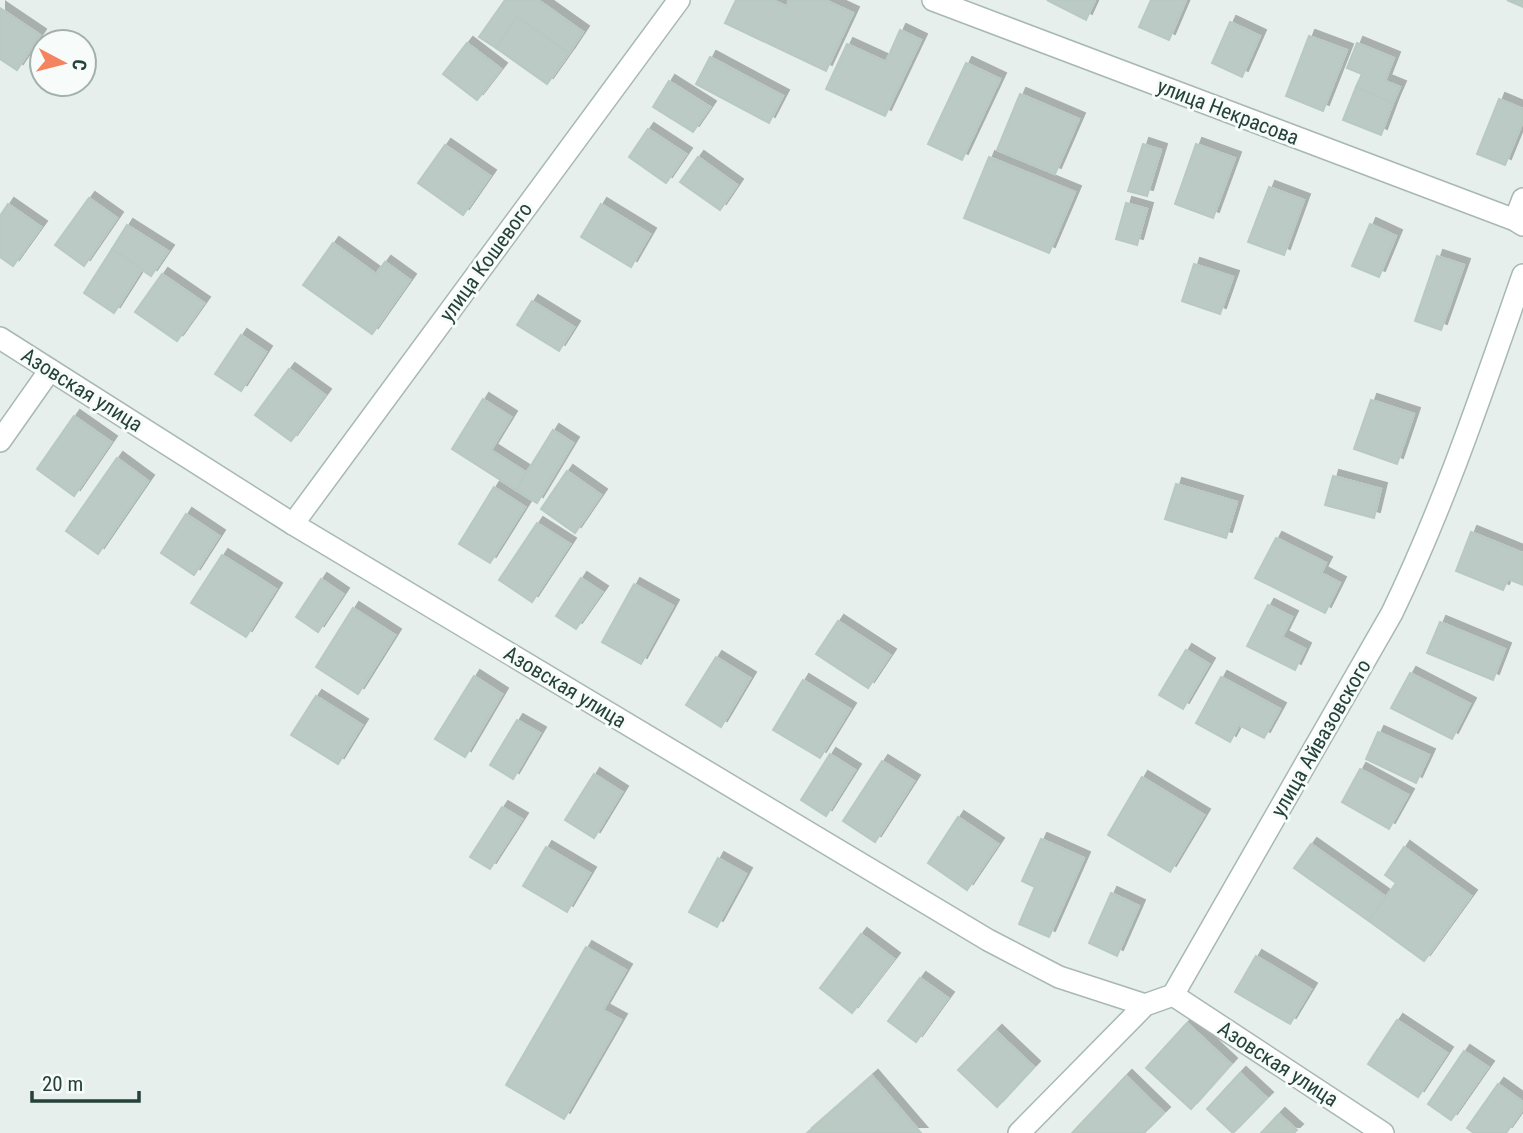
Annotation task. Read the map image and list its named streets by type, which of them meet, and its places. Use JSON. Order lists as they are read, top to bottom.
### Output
{
  "streets": {
    "street": [
      "улица Некрасова",
      "улица Кошевого",
      "Азовская улица",
      "улица Айвазовского"
    ]
  },
  "crossings": [
    ["улица Кошевого", "Азовская улица"],
    ["Азовская улица", "улица Айвазовского"]
  ],
  "scale_bar": "20 m",
  "north": "right"
}
